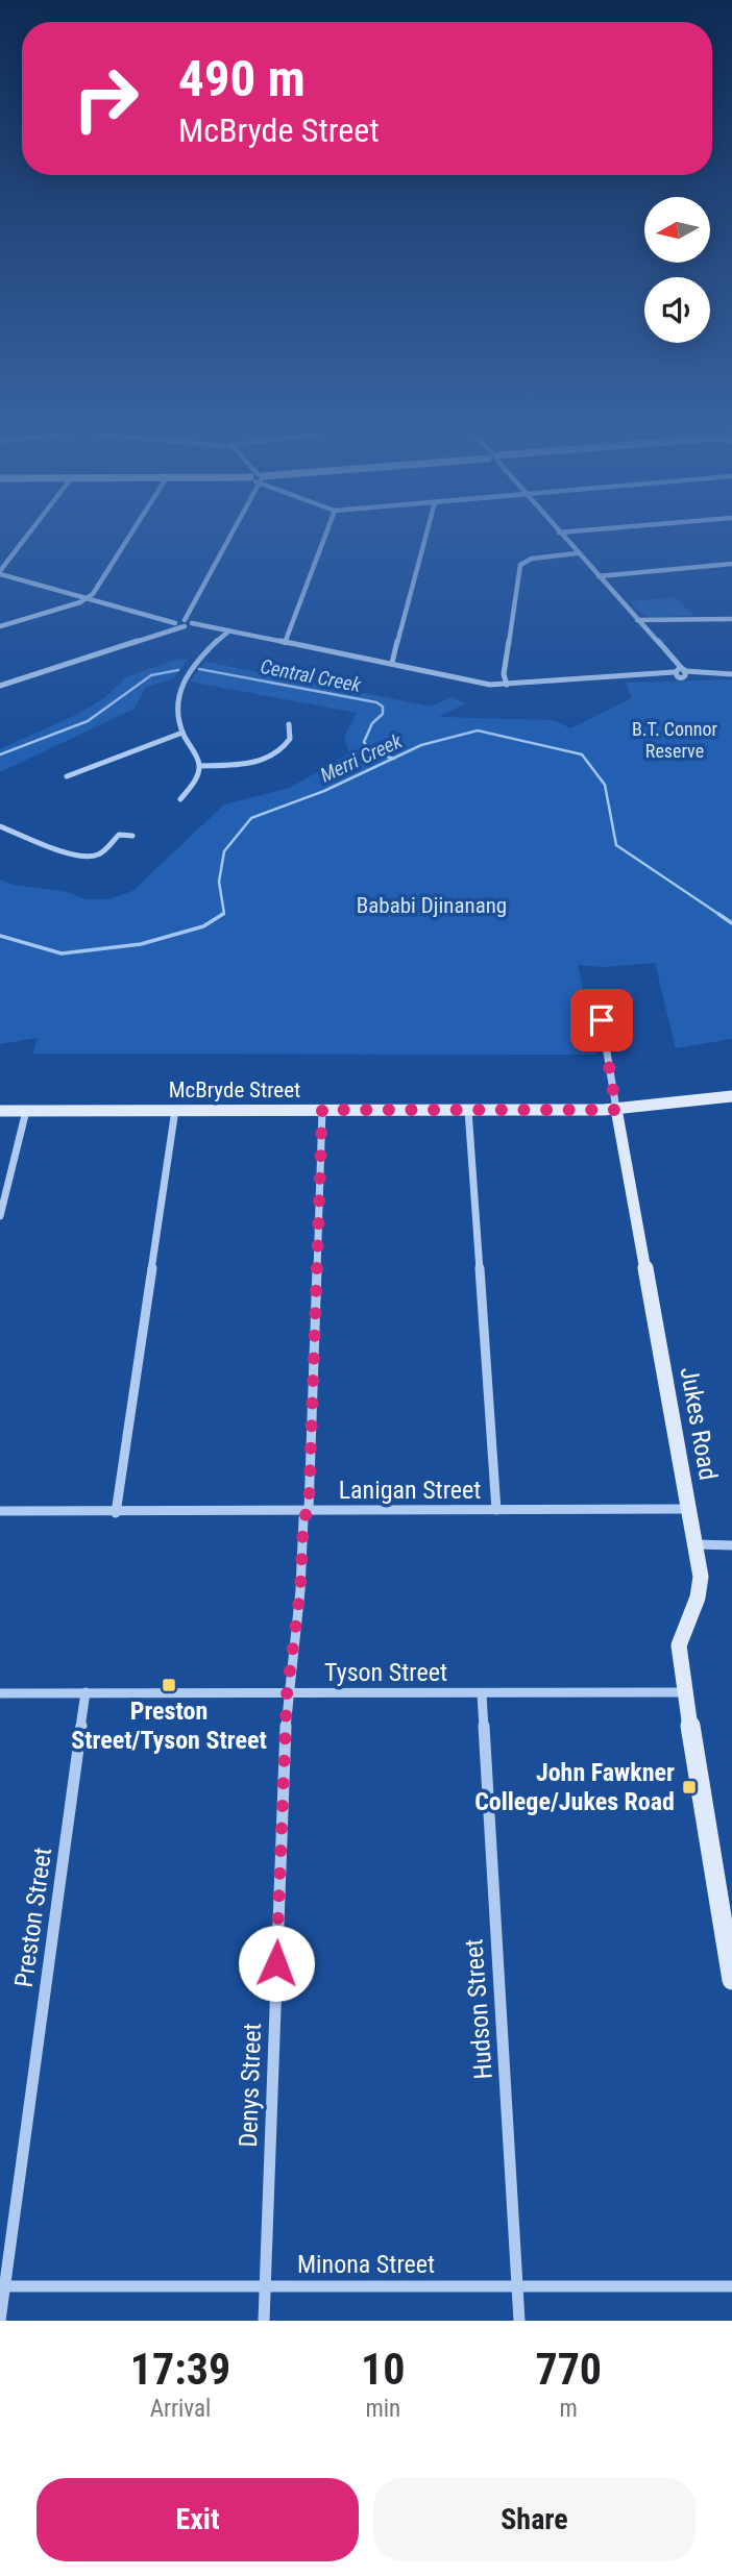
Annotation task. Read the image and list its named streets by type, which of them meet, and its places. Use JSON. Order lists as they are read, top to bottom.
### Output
{
  "streets": {
    "street": [
      "McBryde Street",
      "Jukes Road",
      "Lanigan Street",
      "Tyson Street",
      "Preston Street",
      "Hudson Street",
      "Denys Street",
      "Minona Street"
    ]
  },
  "crossings": [
    ["McBryde Street", "Jukes Road"],
    ["McBryde Street", "Denys Street"],
    ["Jukes Road", "Lanigan Street"],
    ["Jukes Road", "Tyson Street"],
    ["Lanigan Street", "Denys Street"],
    ["Tyson Street", "Preston Street"],
    ["Tyson Street", "Hudson Street"],
    ["Tyson Street", "Denys Street"],
    ["Preston Street", "Minona Street"],
    ["Hudson Street", "Minona Street"],
    ["Denys Street", "Minona Street"]
  ],
  "water": ["Central Creek", "Merri Creek"],
  "parks": ["B.T. Connor Reserve", "Bababi Djinanang"],
  "places": {
    "transit": ["Preston Street/Tyson Street", "John Fawkner College/Jukes Road"]
  },
  "north": "left",
  "page": {
    "turn": ["490 m", "McBryde Street"],
    "eta": [
      "17:39",
      "Arrival",
      "10",
      "min",
      "770",
      "m"
    ],
    "buttons": ["Exit", "Share"]
  }
}
